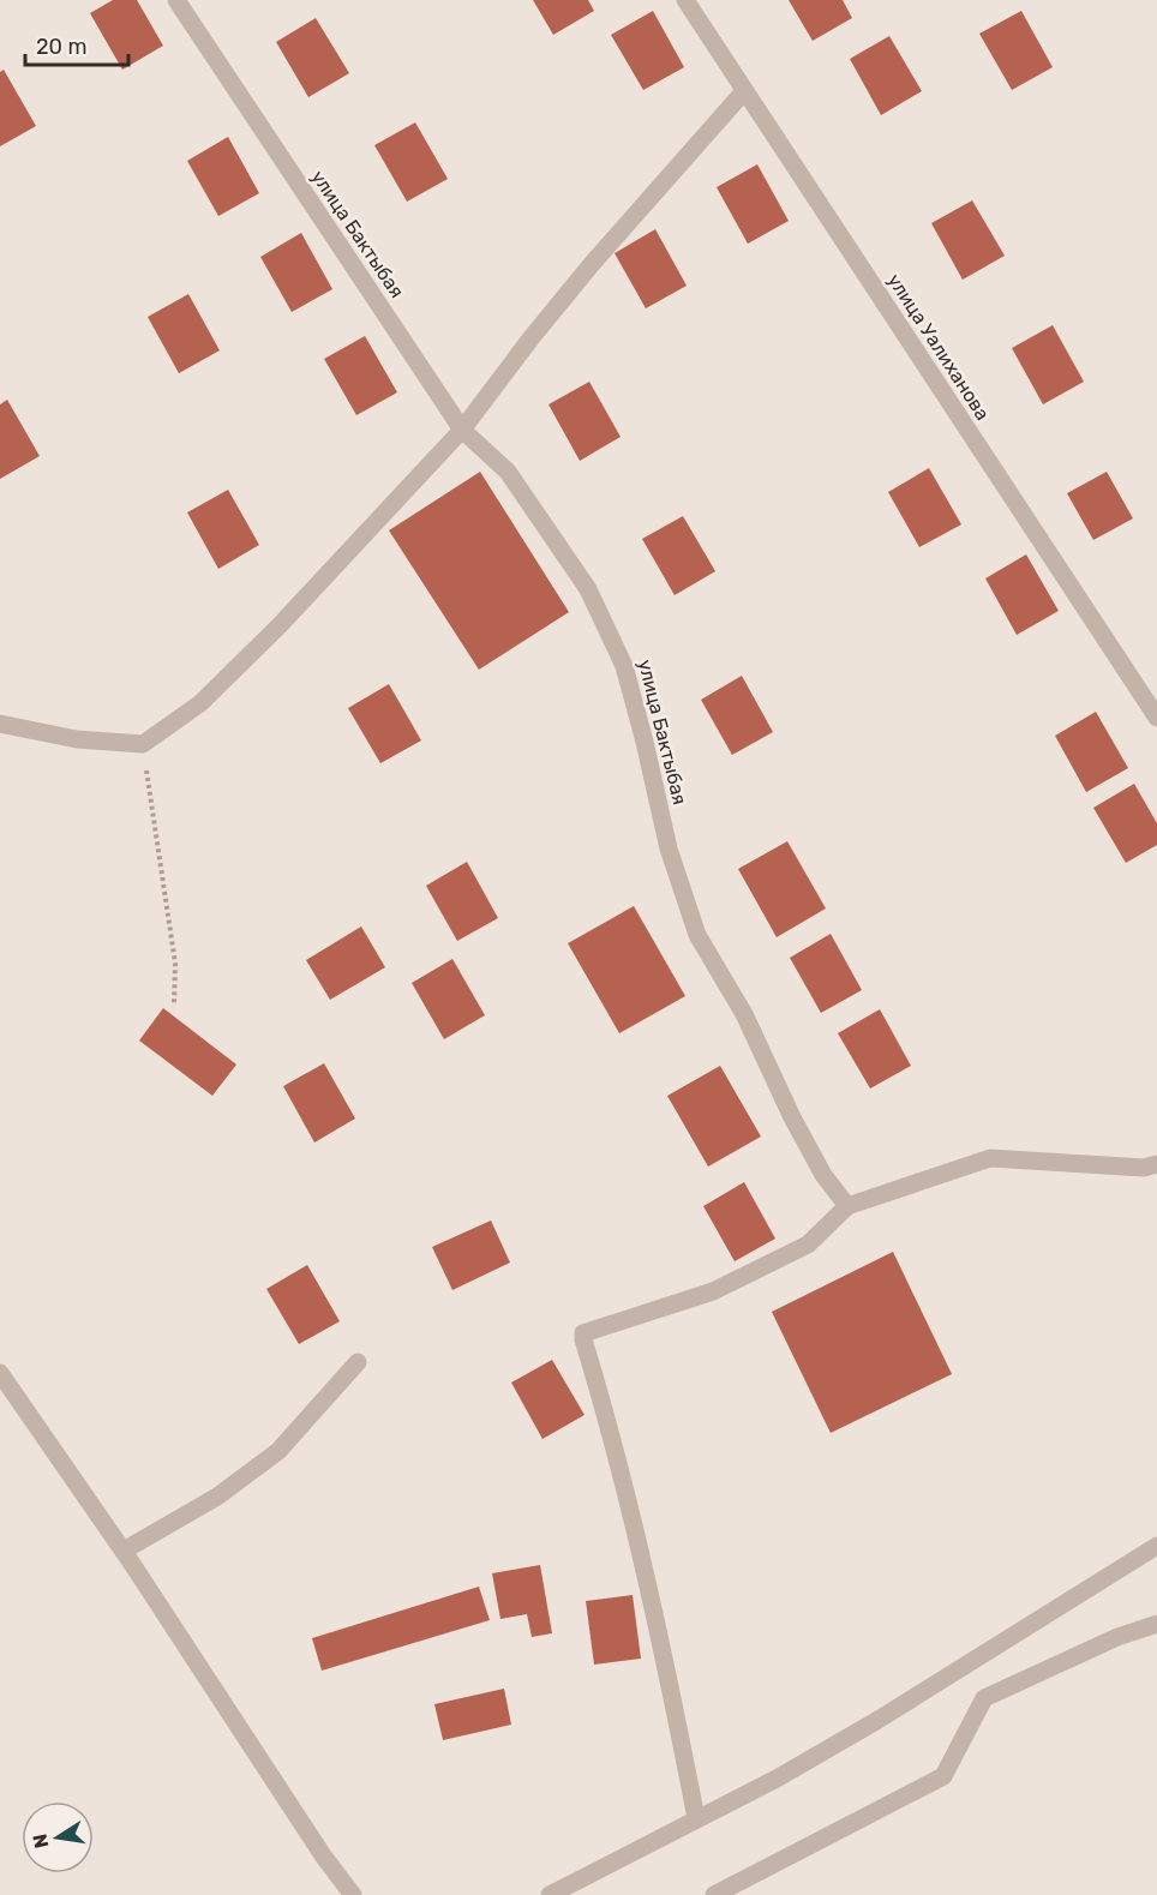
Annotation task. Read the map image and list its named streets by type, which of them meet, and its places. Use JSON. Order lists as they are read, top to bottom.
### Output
{
  "streets": {
    "street": ["улица Бактыбая", "улица Уалиханова"]
  },
  "scale_bar": "20 m",
  "north": "left"
}
